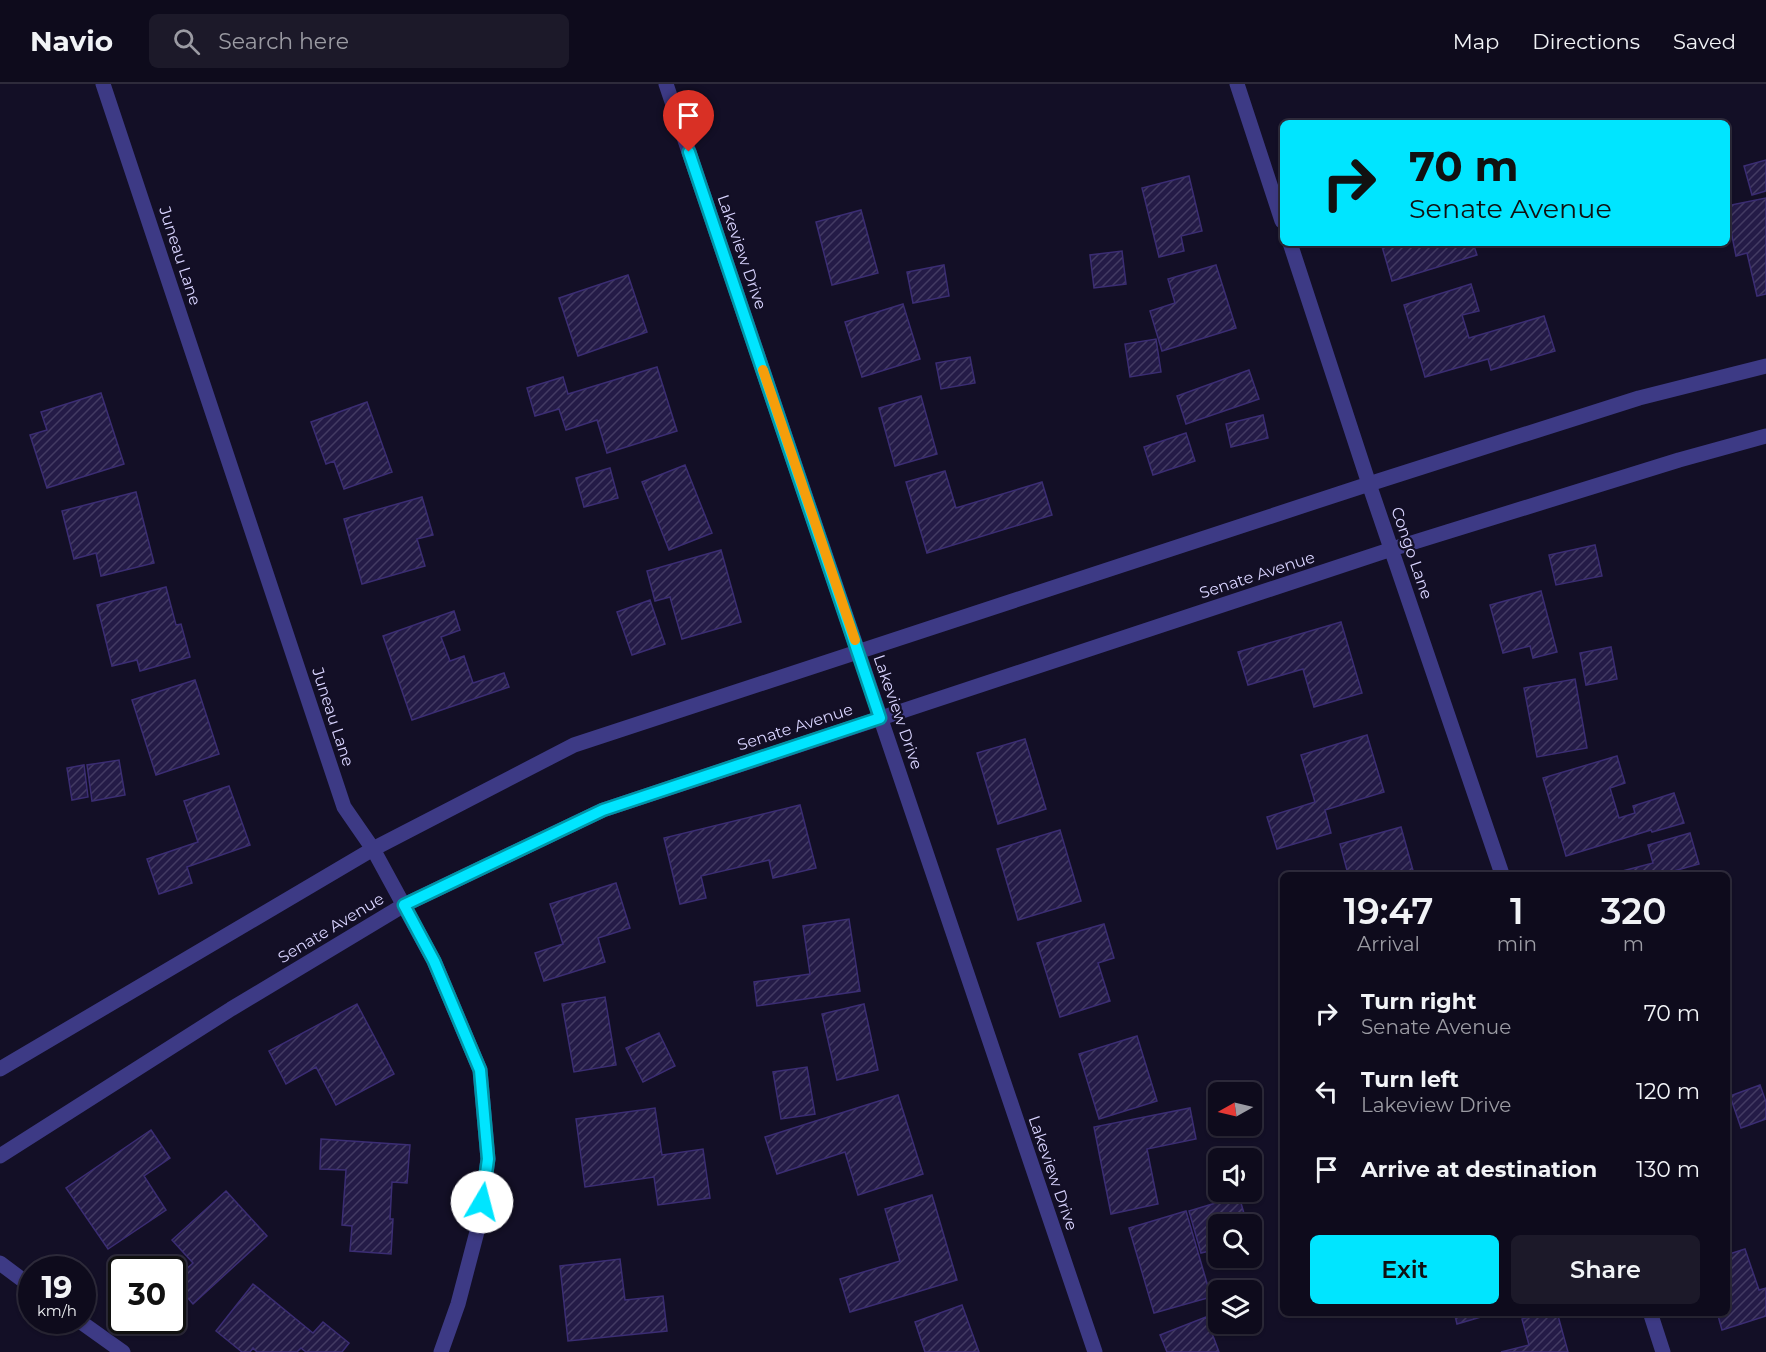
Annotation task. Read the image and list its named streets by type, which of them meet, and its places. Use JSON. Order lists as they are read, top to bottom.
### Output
{
  "streets": {
    "street": [
      "Lakeview Drive",
      "Juneau Lane",
      "Congo Lane",
      "Senate Avenue"
    ]
  },
  "crossings": [
    ["Lakeview Drive", "Senate Avenue"],
    ["Juneau Lane", "Senate Avenue"],
    ["Congo Lane", "Senate Avenue"]
  ],
  "north": "left",
  "page": {
    "header": "Navio",
    "search": "Search here",
    "nav": ["Map", "Directions", "Saved"],
    "turn": ["70 m", "Senate Avenue"],
    "eta": [
      "19:47",
      "Arrival",
      "1",
      "min",
      "320",
      "m"
    ],
    "list": [
      {
        "name": "Turn right",
        "note": "Senate Avenue",
        "value": "70 m"
      },
      {
        "name": "Turn left",
        "note": "Lakeview Drive",
        "value": "120 m"
      },
      {
        "name": "Arrive at destination",
        "value": "130 m"
      }
    ],
    "buttons": ["Exit", "Share"],
    "speed": "19 km/h",
    "limit": "30"
  }
}
